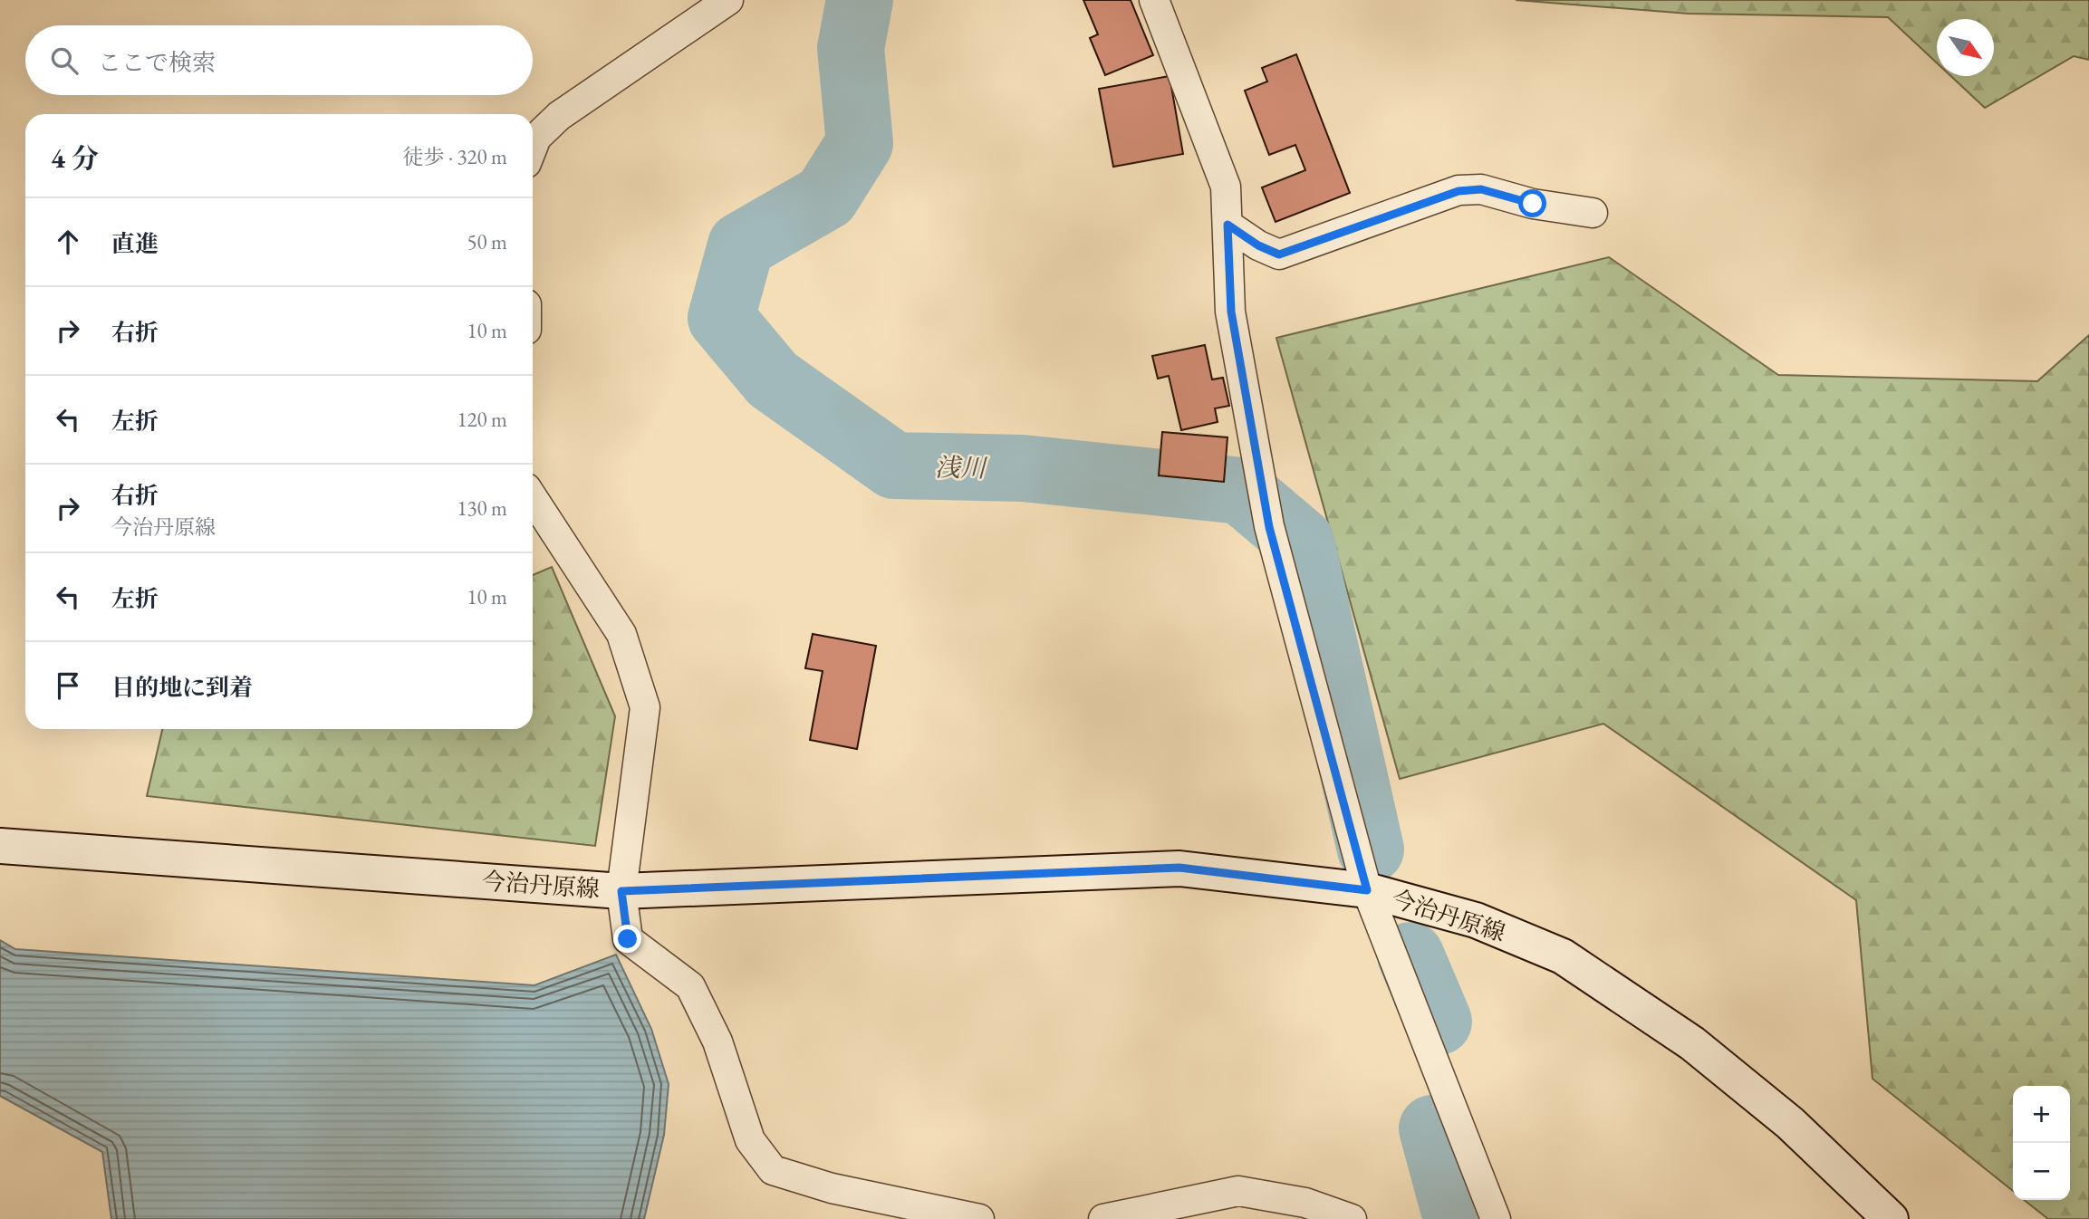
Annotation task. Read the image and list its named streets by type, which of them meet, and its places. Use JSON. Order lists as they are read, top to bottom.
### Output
{
  "streets": {
    "main road": ["今治丹原線"]
  },
  "water": ["浅川"],
  "north": "bottom right",
  "page": {
    "search": "ここで検索",
    "heading": ["4 分", "徒歩 · 320 m"],
    "list": [
      ["直進", "50 m"],
      ["右折", "10 m"],
      ["左折", "120 m"],
      ["右折", "今治丹原線", "130 m"],
      ["左折", "10 m"],
      "目的地に到着"
    ],
    "map_buttons": ["+", "−"]
  }
}
